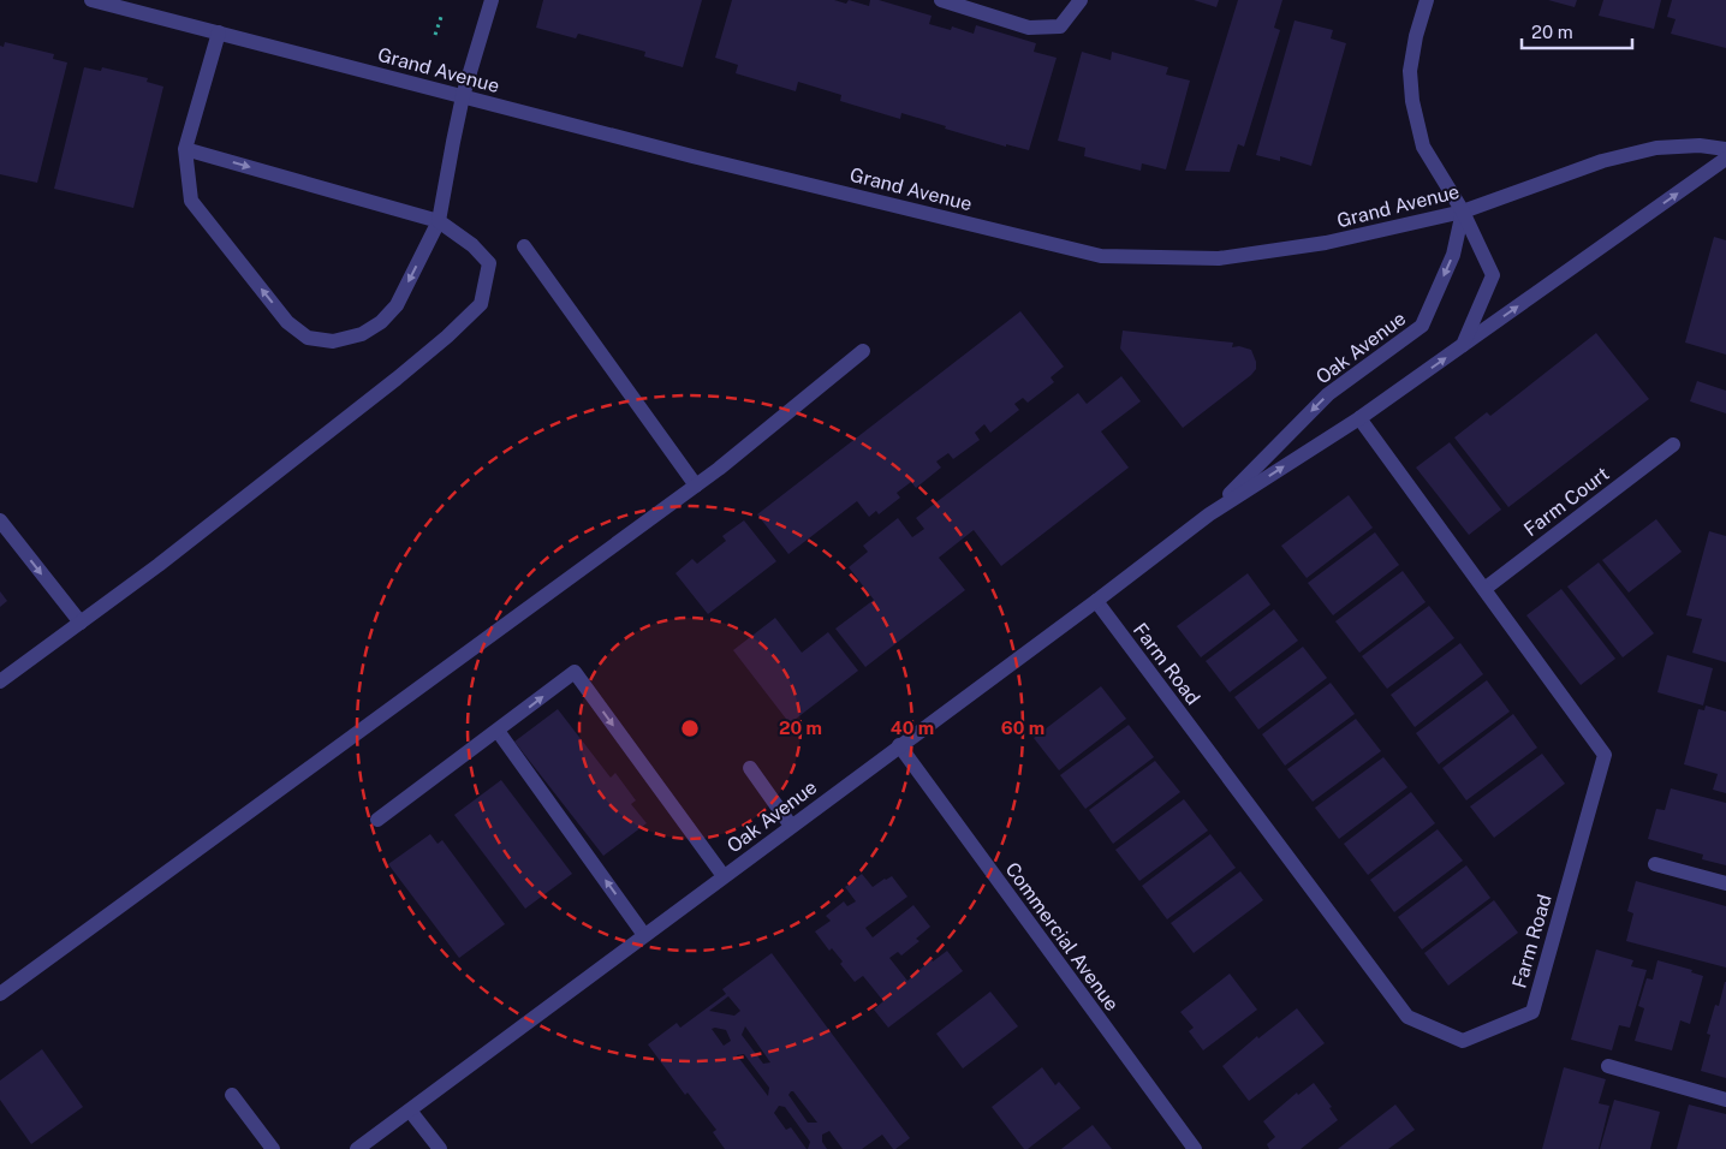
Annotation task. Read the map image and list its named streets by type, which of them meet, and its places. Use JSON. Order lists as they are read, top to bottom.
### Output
{
  "streets": {
    "street": [
      "Grand Avenue",
      "Oak Avenue",
      "Farm Court",
      "Farm Road",
      "Commercial Avenue"
    ]
  },
  "crossings": [
    ["Grand Avenue", "Oak Avenue"],
    ["Oak Avenue", "Farm Road"],
    ["Oak Avenue", "Commercial Avenue"],
    ["Farm Court", "Farm Road"]
  ],
  "scale_bar": "20 m",
  "rings": ["20 m", "40 m", "60 m"]
}
